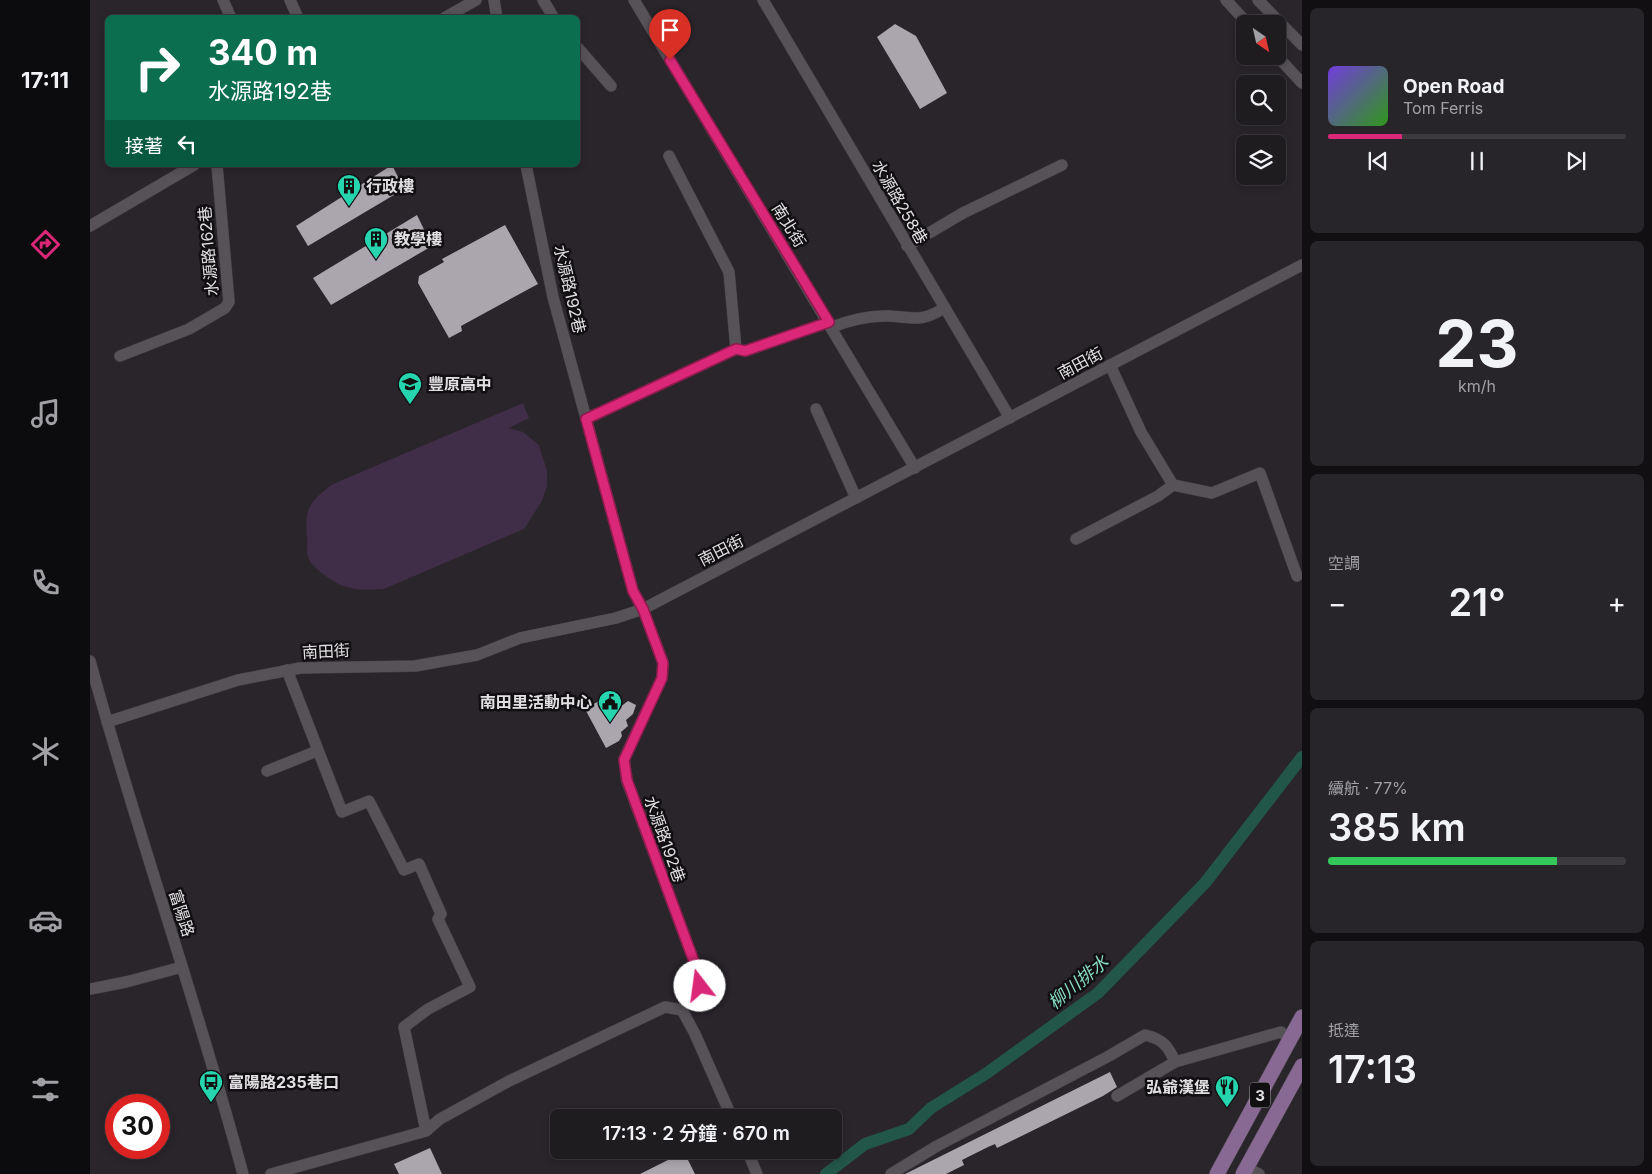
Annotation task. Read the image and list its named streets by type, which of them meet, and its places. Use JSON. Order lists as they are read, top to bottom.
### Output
{
  "streets": {
    "main road": ["3"],
    "street": [
      "水源路258巷",
      "南北街",
      "水源路162巷",
      "水源路192巷",
      "南田街",
      "富陽路"
    ]
  },
  "crossings": [
    ["水源路258巷", "南田街"],
    ["南北街", "南田街"],
    ["水源路192巷", "南田街"],
    ["南田街", "富陽路"]
  ],
  "water": ["柳川排水"],
  "places": {
    "building": ["行政樓", "教學樓"],
    "school or university": ["豐原高中"],
    "public building": ["南田里活動中心"],
    "bus stop": ["富陽路235巷口"],
    "restaurant": ["弘爺漢堡"]
  },
  "north": "bottom right",
  "page": {
    "tabs": "17:11",
    "turn": ["340 m", "水源路192巷"],
    "song": ["Open Road", "Tom Ferris"],
    "then": "接著",
    "tile": [
      ["23", "km/h"],
      "空調",
      ["續航 · 77%", "385 km"],
      ["抵達", "17:13"]
    ],
    "heat": ["−", "21°", "+"],
    "limit": "30",
    "trip": "17:13 · 2 分鐘 · 670 m"
  }
}
